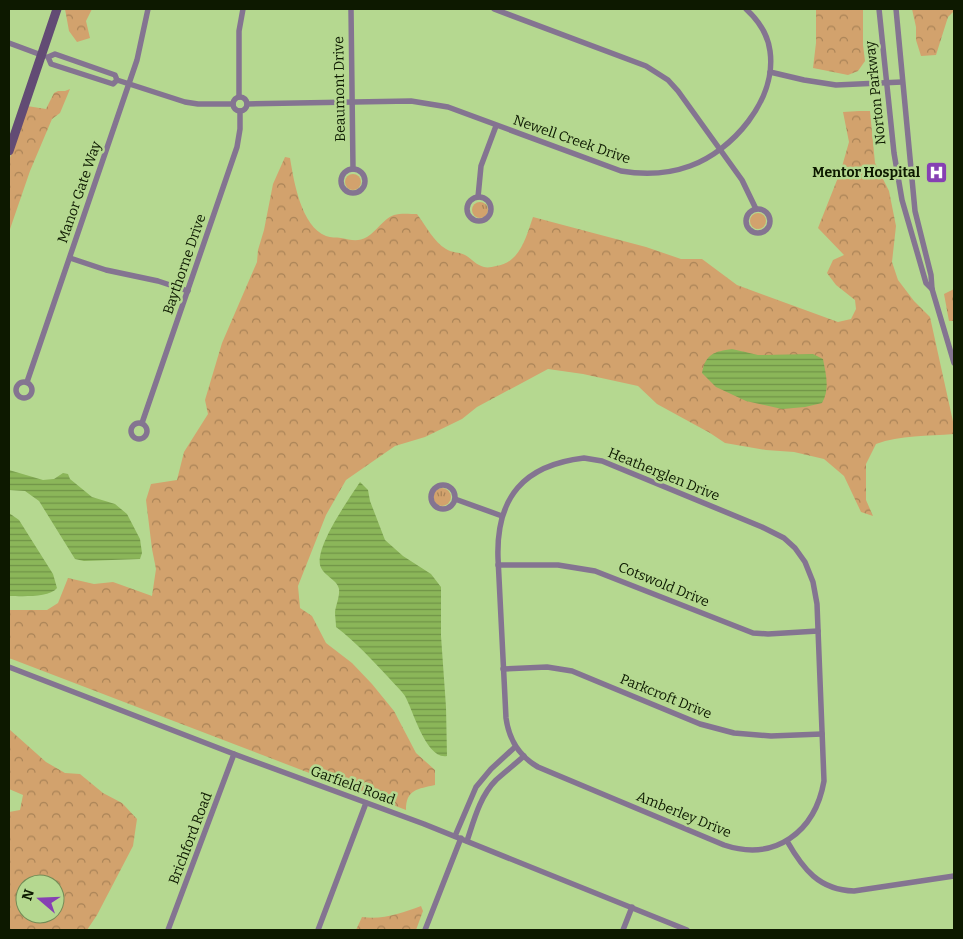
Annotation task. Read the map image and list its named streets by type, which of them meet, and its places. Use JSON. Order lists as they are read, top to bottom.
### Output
{
  "streets": {
    "street": [
      "Beaumont Drive",
      "Norton Parkway",
      "Newell Creek Drive",
      "Manor Gate Way",
      "Baythorne Drive",
      "Heatherglen Drive",
      "Cotswold Drive",
      "Parkcroft Drive",
      "Garfield Road",
      "Amberley Drive",
      "Brichford Road"
    ]
  },
  "crossings": [
    ["Beaumont Drive", "Newell Creek Drive"],
    ["Newell Creek Drive", "Baythorne Drive"],
    ["Heatherglen Drive", "Cotswold Drive"],
    ["Heatherglen Drive", "Parkcroft Drive"],
    ["Heatherglen Drive", "Amberley Drive"],
    ["Cotswold Drive", "Amberley Drive"],
    ["Parkcroft Drive", "Amberley Drive"],
    ["Garfield Road", "Brichford Road"]
  ],
  "places": {
    "hospital": ["Mentor Hospital"]
  },
  "north": "left"
}
